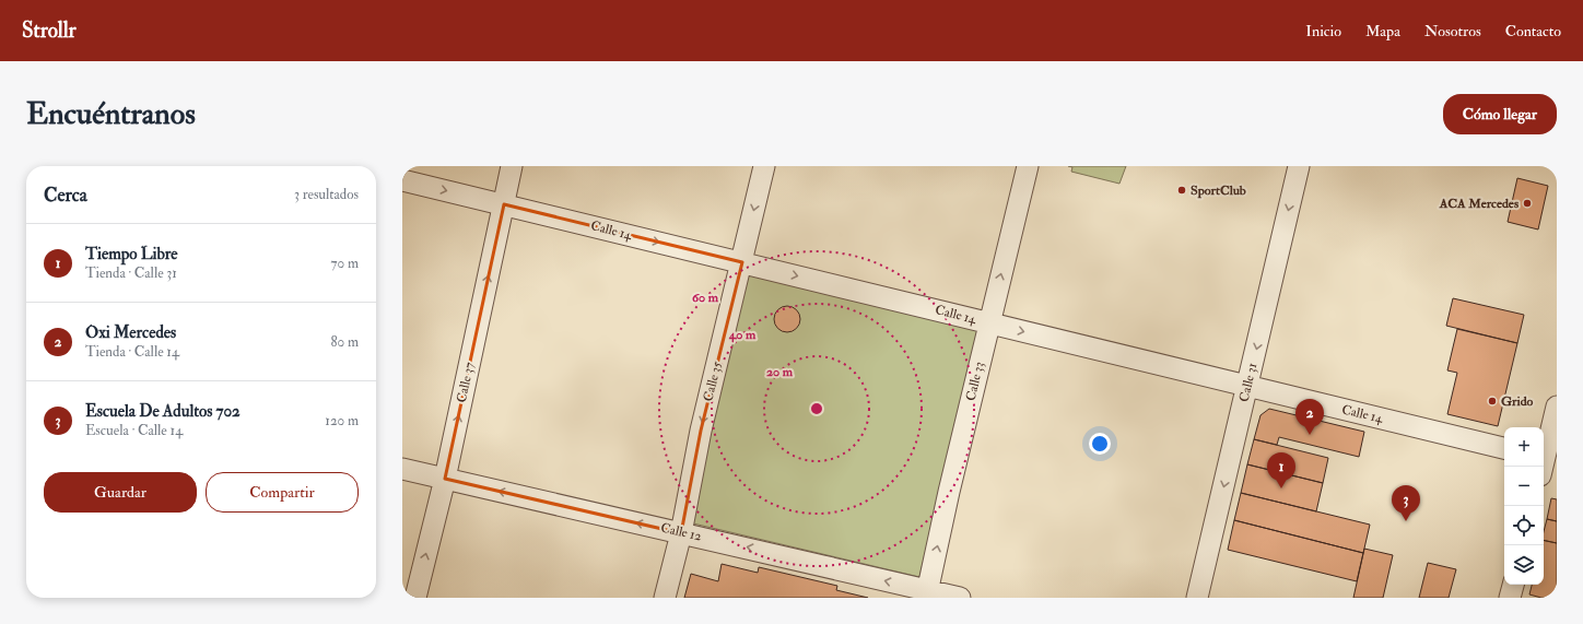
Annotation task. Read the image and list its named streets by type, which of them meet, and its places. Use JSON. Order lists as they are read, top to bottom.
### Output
{
  "streets": {
    "street": [
      "Calle 14",
      "Calle 35",
      "Calle 33",
      "Calle 37",
      "Calle 31",
      "Calle 12"
    ]
  },
  "crossings": [
    ["Calle 14", "Calle 35"],
    ["Calle 14", "Calle 33"],
    ["Calle 14", "Calle 37"],
    ["Calle 14", "Calle 31"],
    ["Calle 35", "Calle 12"],
    ["Calle 33", "Calle 12"],
    ["Calle 37", "Calle 12"]
  ],
  "one_way": [
    "Calle 14",
    "Calle 35",
    "Calle 33",
    "Calle 37",
    "Calle 31",
    "Calle 12"
  ],
  "places": ["SportClub", "ACA Mercedes", "Grido"],
  "page": {
    "header": "Strollr",
    "nav": [
      "Inicio",
      "Mapa",
      "Nosotros",
      "Contacto"
    ],
    "buttons": [
      "Cómo llegar",
      ["Guardar", "Compartir"]
    ],
    "title": "Encuéntranos",
    "heading": ["Cerca", "3 resultados"],
    "list": [
      {
        "mark": "1",
        "name": "Tiempo Libre",
        "note": "Tienda · Calle 31",
        "value": "70 m"
      },
      {
        "mark": "2",
        "name": "Oxi Mercedes",
        "note": "Tienda · Calle 14",
        "value": "80 m"
      },
      {
        "mark": "3",
        "name": "Escuela De Adultos 702",
        "note": "Escuela · Calle 14",
        "value": "120 m"
      }
    ],
    "pins": ["2", "1", "3"],
    "map_buttons": ["+", "−"]
  },
  "rings": ["60 m", "40 m", "20 m"]
}
